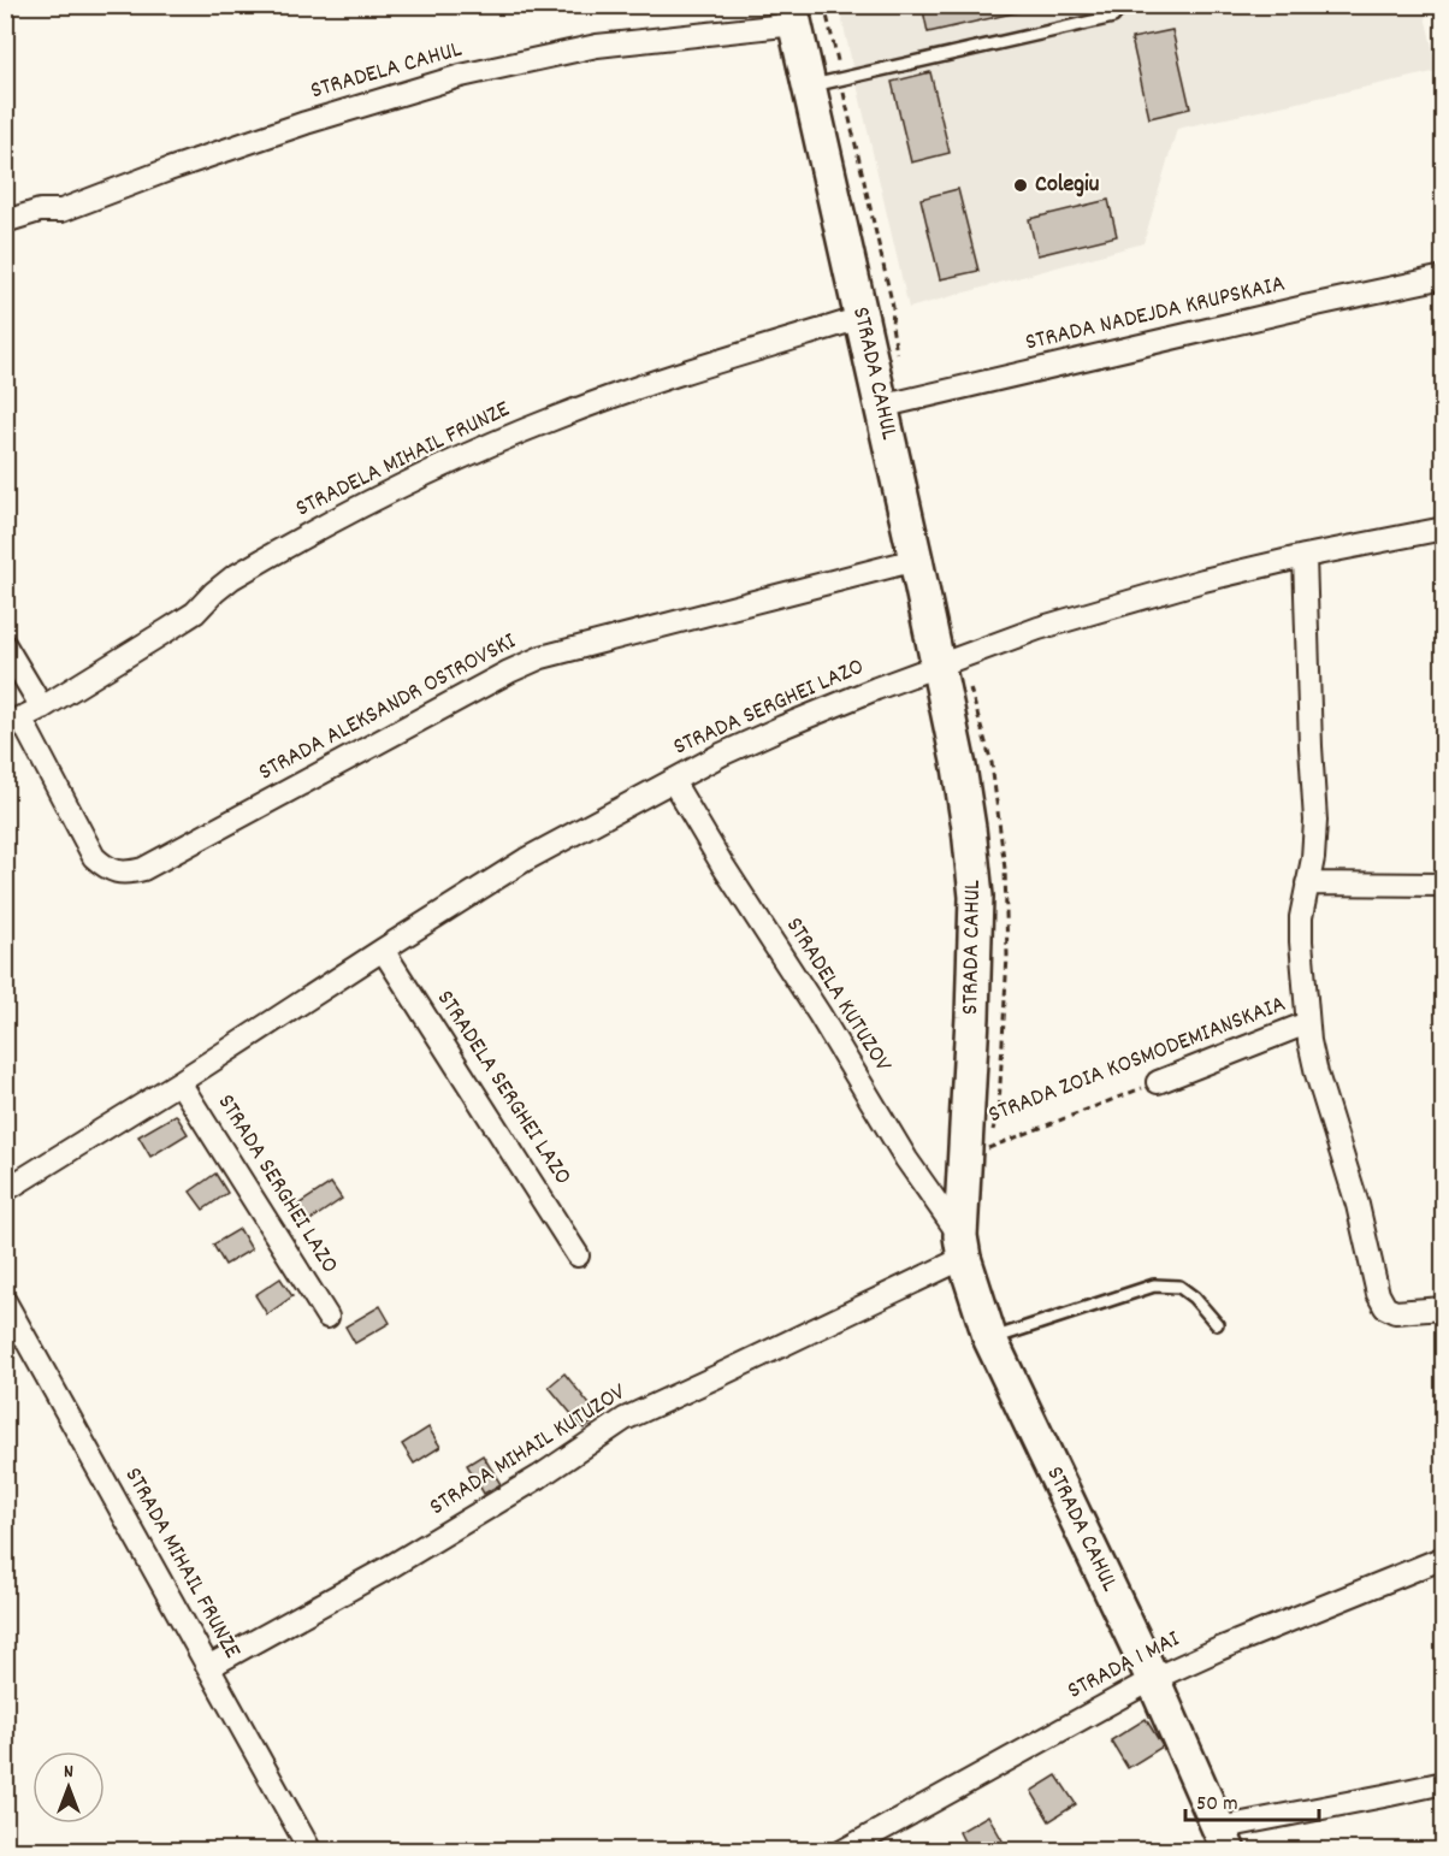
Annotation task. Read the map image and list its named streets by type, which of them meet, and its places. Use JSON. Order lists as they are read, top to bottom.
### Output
{
  "streets": {
    "main road": ["STRADA CAHUL"],
    "street": [
      "STRADELA CAHUL",
      "STRADA NADEJDA KRUPSKAIA",
      "STRADELA MIHAIL FRUNZE",
      "STRADA ALEKSANDR OSTROVSKI",
      "STRADA SERGHEI LAZO",
      "STRADELA KUTUZOV",
      "STRADA ZOIA KOSMODEMIANSKAIA",
      "STRADELA SERGHEI LAZO",
      "STRADA MIHAIL KUTUZOV",
      "STRADA MIHAIL FRUNZE",
      "STRADA 1 MAI"
    ]
  },
  "crossings": [
    ["STRADELA CAHUL", "STRADA CAHUL"],
    ["STRADA NADEJDA KRUPSKAIA", "STRADA CAHUL"],
    ["STRADA CAHUL", "STRADELA MIHAIL FRUNZE"],
    ["STRADA CAHUL", "STRADA ALEKSANDR OSTROVSKI"],
    ["STRADA CAHUL", "STRADA SERGHEI LAZO"],
    ["STRADA CAHUL", "STRADELA KUTUZOV"],
    ["STRADA CAHUL", "STRADA MIHAIL KUTUZOV"],
    ["STRADA CAHUL", "STRADA 1 MAI"],
    ["STRADELA MIHAIL FRUNZE", "STRADA ALEKSANDR OSTROVSKI"],
    ["STRADA SERGHEI LAZO", "STRADELA KUTUZOV"],
    ["STRADA SERGHEI LAZO", "STRADA ZOIA KOSMODEMIANSKAIA"],
    ["STRADA SERGHEI LAZO", "STRADELA SERGHEI LAZO"],
    ["STRADELA KUTUZOV", "STRADA MIHAIL KUTUZOV"],
    ["STRADA MIHAIL KUTUZOV", "STRADA MIHAIL FRUNZE"]
  ],
  "places": ["Colegiu"],
  "scale_bar": "50 m",
  "north": "top"
}
